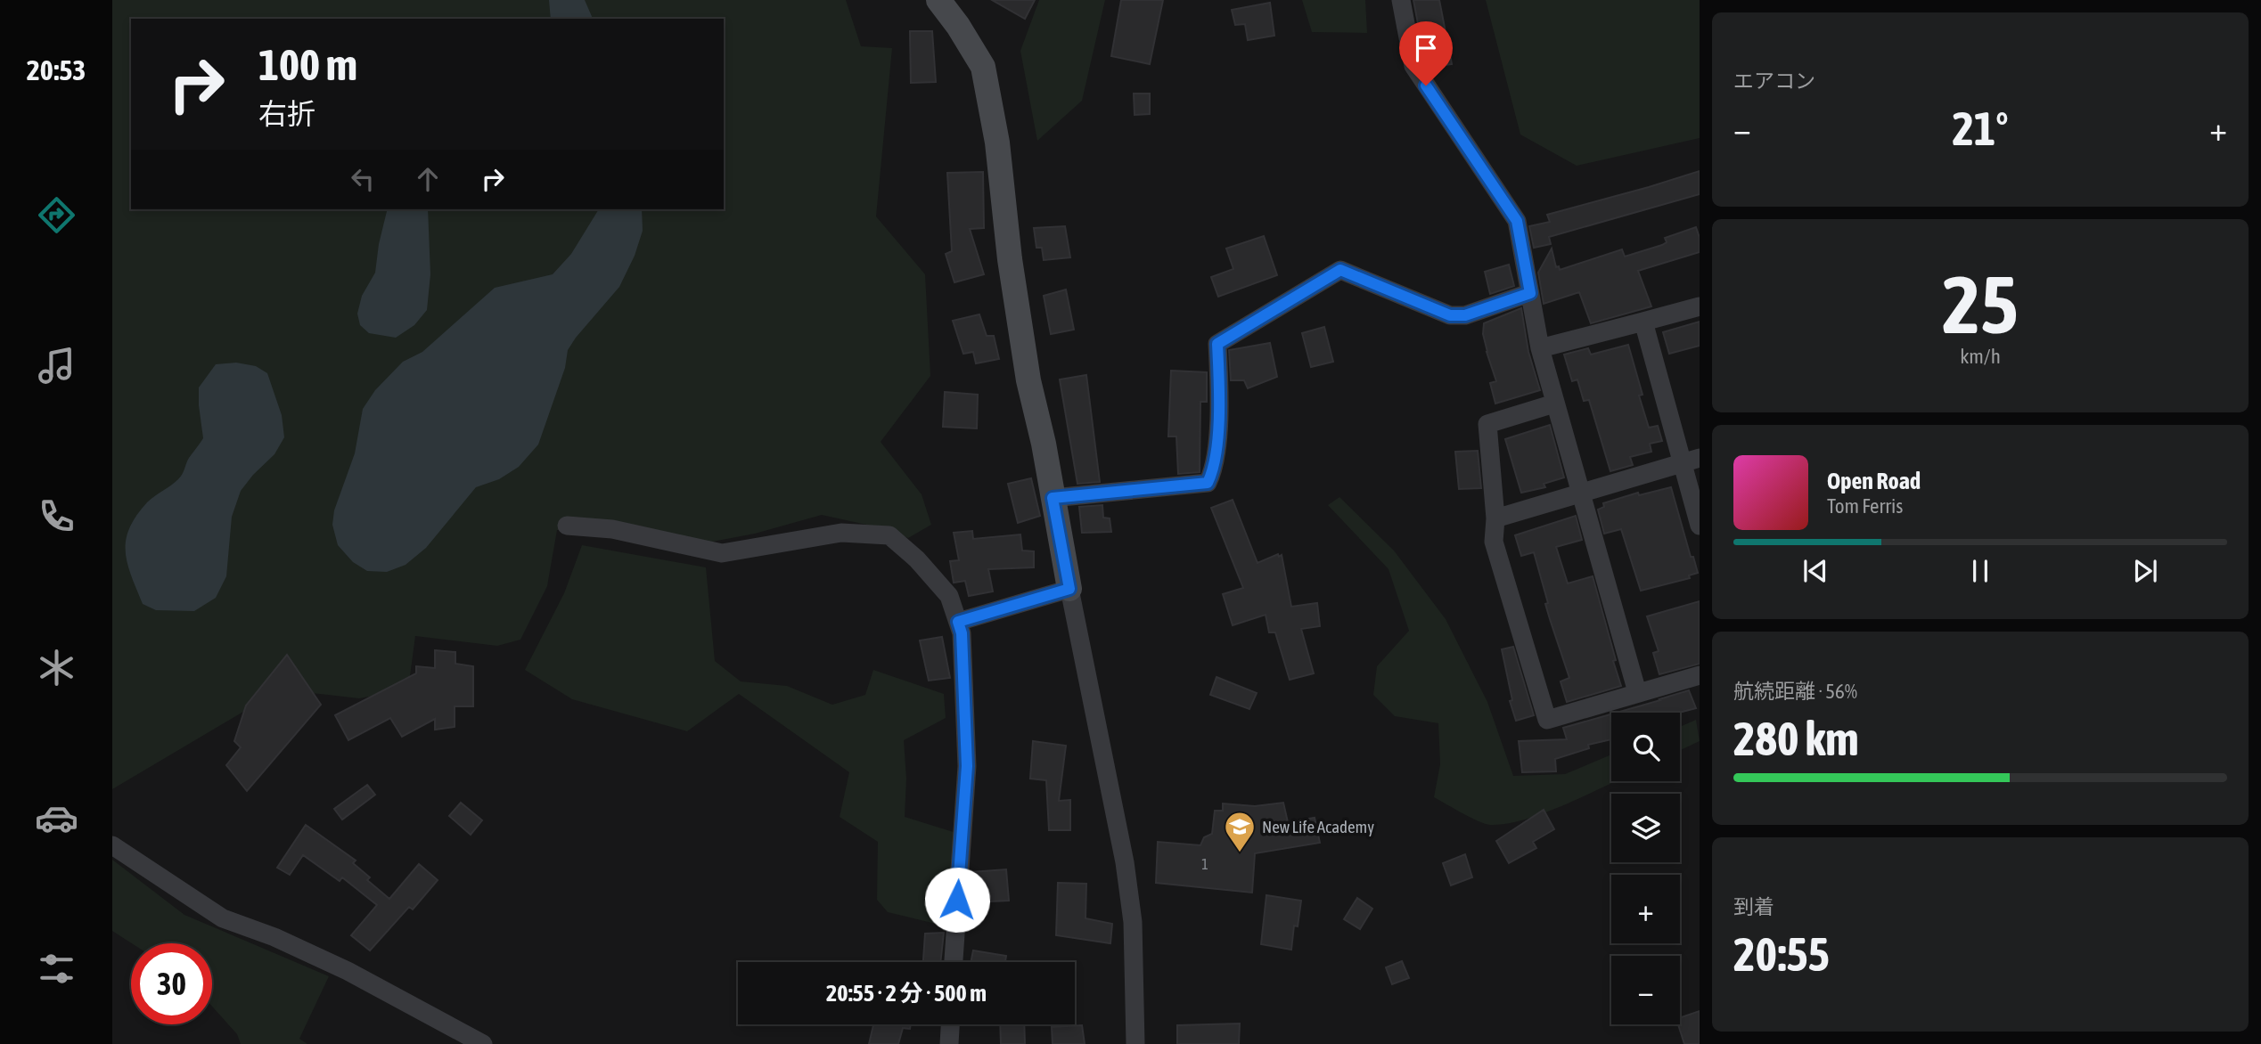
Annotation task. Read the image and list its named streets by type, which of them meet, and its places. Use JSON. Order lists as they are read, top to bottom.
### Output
{
  "places": {
    "school or university": ["New Life Academy"]
  },
  "house_numbers": ["1"],
  "page": {
    "tabs": "20:53",
    "tile": [
      "エアコン",
      ["25", "km/h"],
      ["航続距離 · 56%", "280 km"],
      ["到着", "20:55"]
    ],
    "turn": ["100 m", "右折"],
    "heat": ["−", "21°", "+"],
    "song": ["Open Road", "Tom Ferris"],
    "map_buttons": ["+", "−"],
    "limit": "30",
    "trip": "20:55 · 2 分 · 500 m"
  }
}
